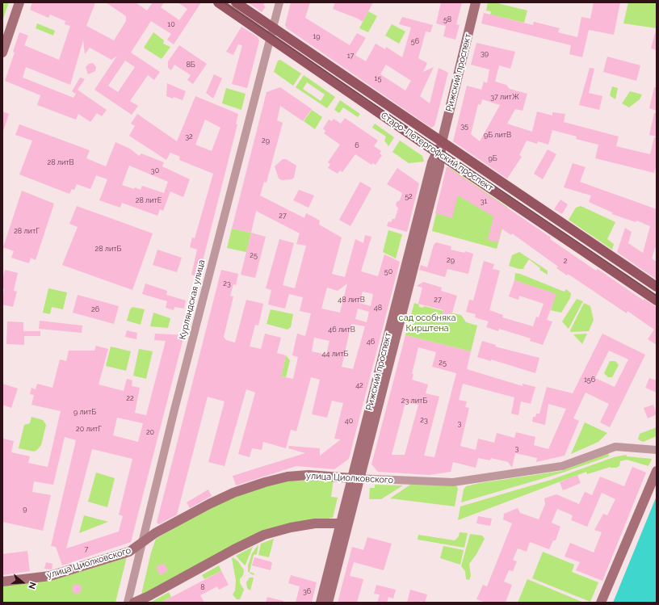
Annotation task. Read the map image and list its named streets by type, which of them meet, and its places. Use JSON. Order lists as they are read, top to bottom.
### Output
{
  "streets": {
    "main road": ["Старо-Петергофский проспект"],
    "street": ["Рижский проспект", "Курляндская улица", "улица Циолковского"]
  },
  "crossings": [
    ["Рижский проспект", "Старо-Петергофский проспект"],
    ["Рижский проспект", "улица Циолковского"],
    ["Старо-Петергофский проспект", "Курляндская улица"],
    ["Курляндская улица", "улица Циолковского"]
  ],
  "parks": ["сад особняка Кирштена"],
  "house_numbers": [
    "58",
    "10",
    "19",
    "56",
    "39",
    "17",
    "8Б",
    "15",
    "37 литЖ",
    "35",
    "9Б литВ",
    "32",
    "29",
    "6",
    "9Б",
    "28 литВ",
    "30",
    "52",
    "28 литЕ",
    "31",
    "27",
    "28 литГ",
    "28 литБ",
    "25",
    "29",
    "2",
    "50",
    "23",
    "48 литВ",
    "27",
    "48",
    "26",
    "46 литВ",
    "46",
    "44 литБ",
    "25",
    "156",
    "42",
    "22",
    "23 литБ",
    "9 литБ",
    "23",
    "40",
    "3",
    "20 литГ",
    "20",
    "3",
    "9",
    "7",
    "8",
    "36"
  ],
  "north": "right"
}
